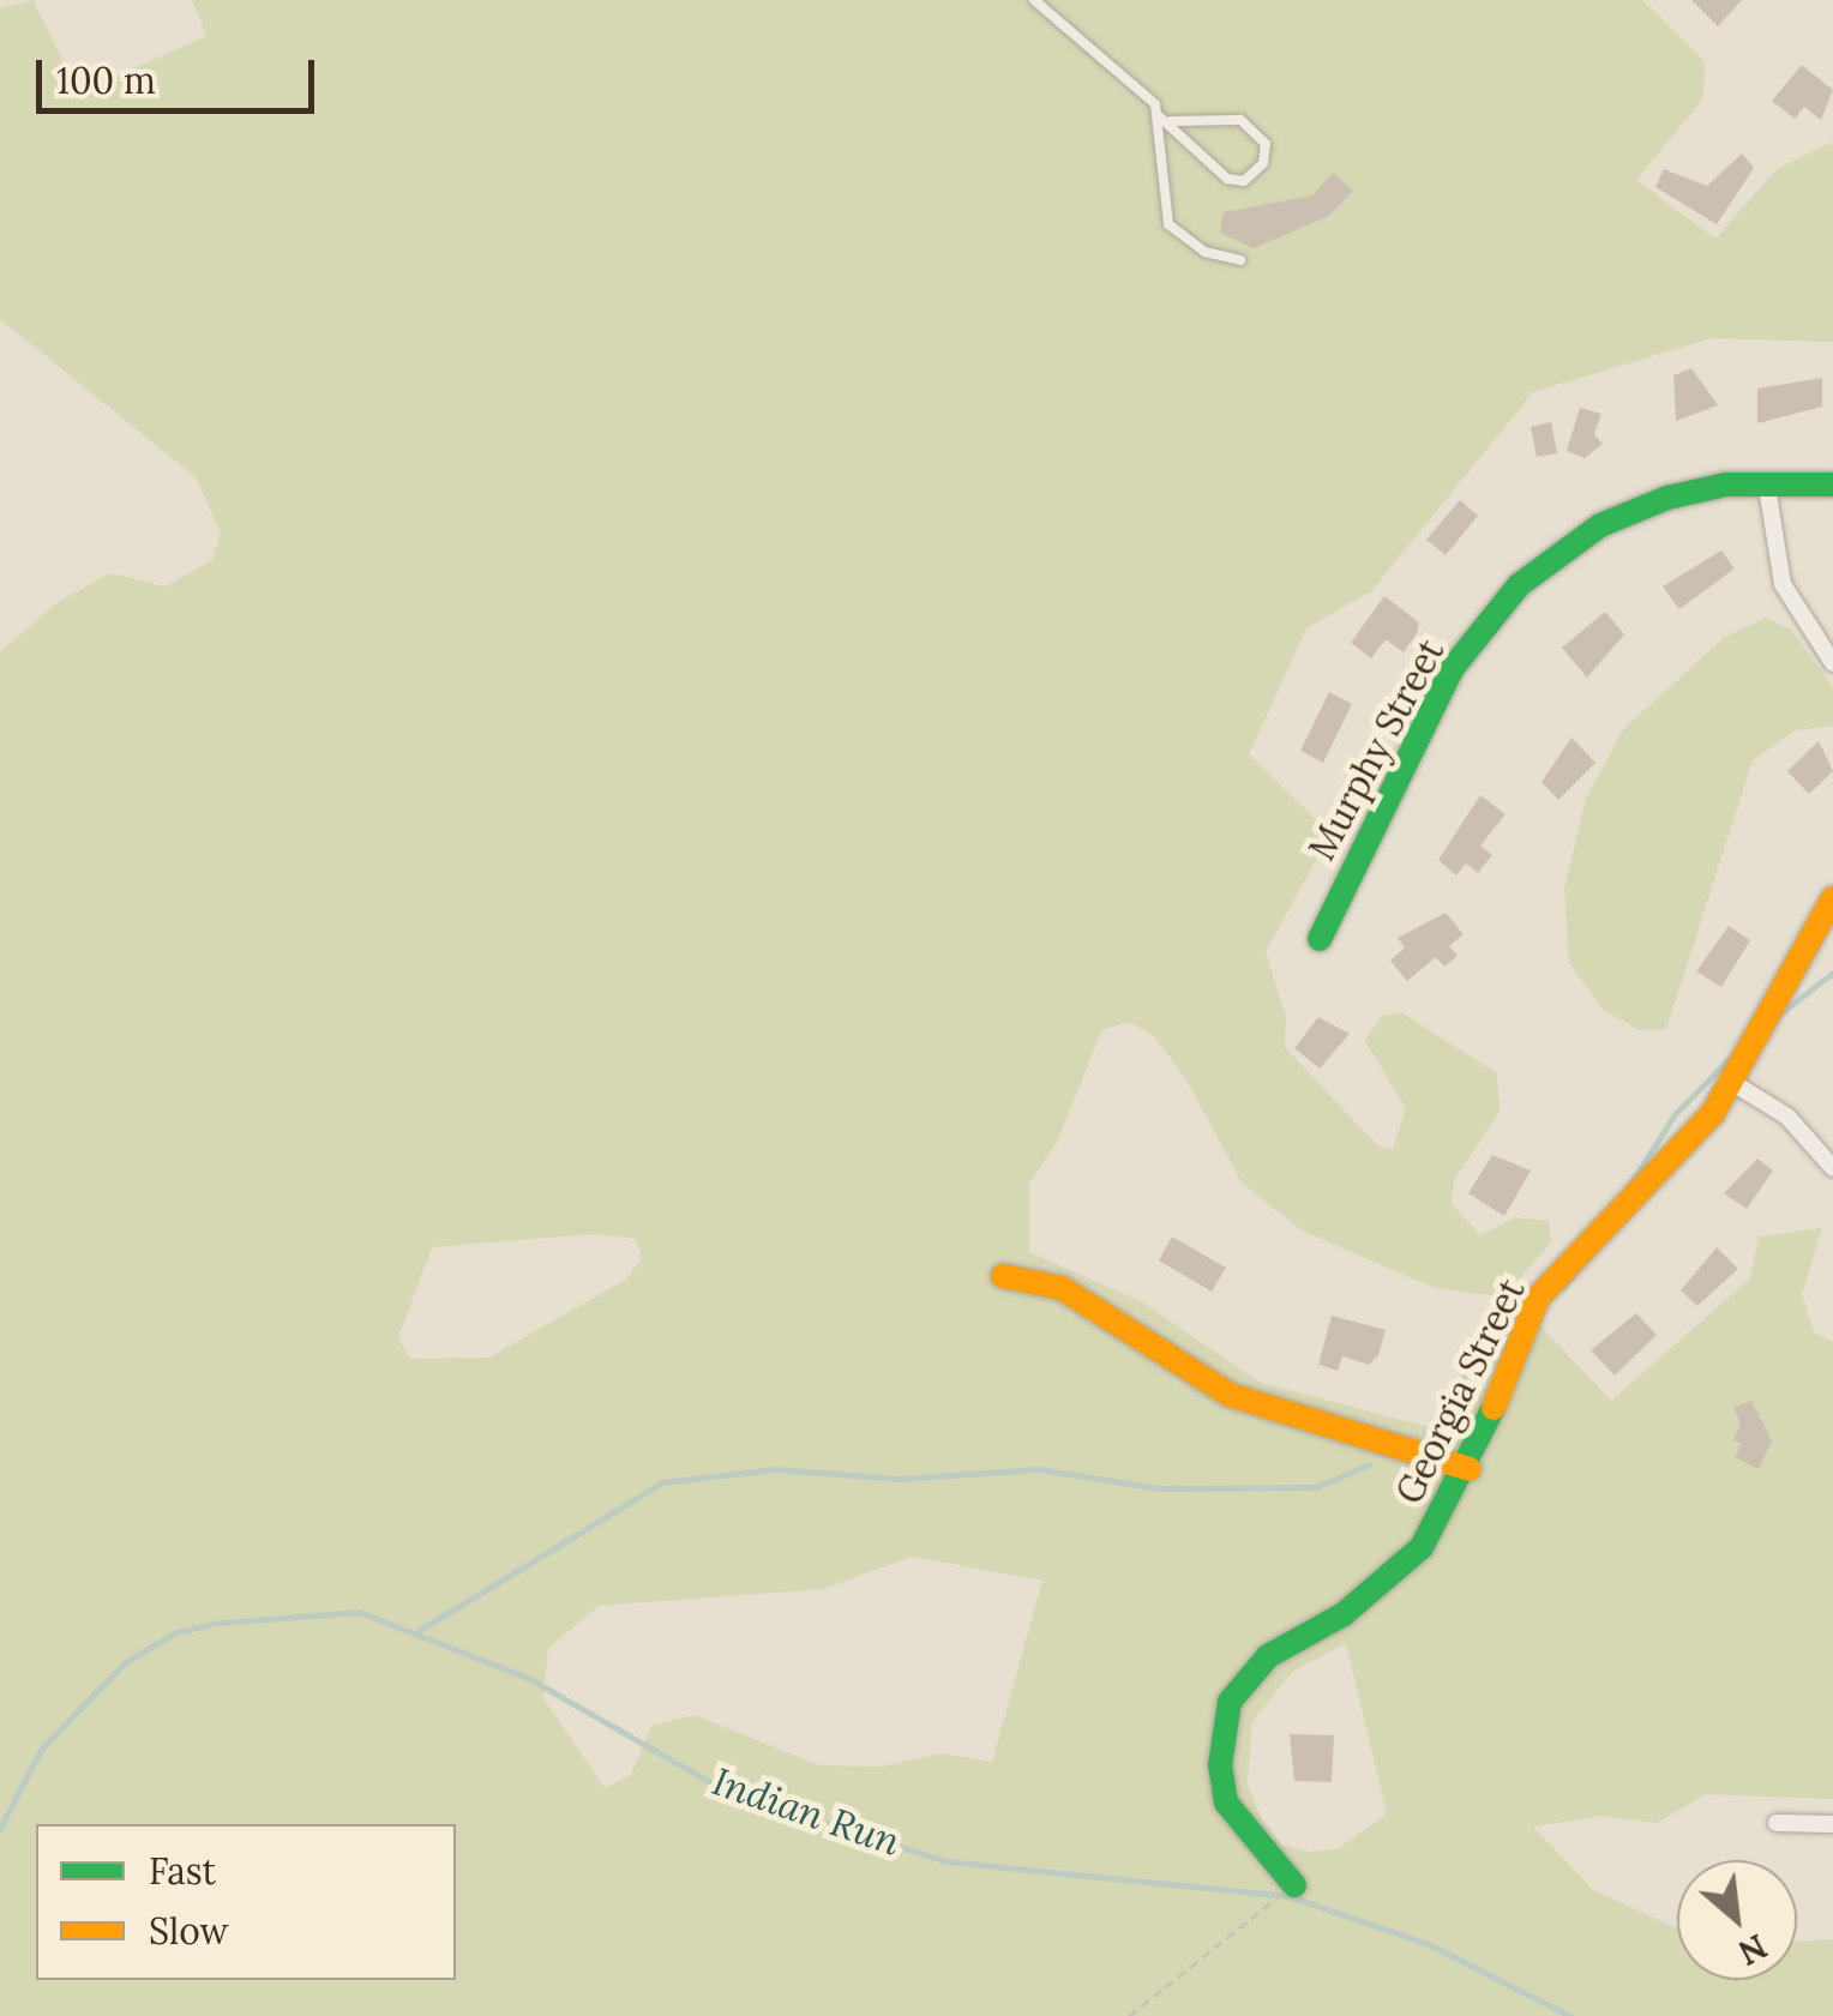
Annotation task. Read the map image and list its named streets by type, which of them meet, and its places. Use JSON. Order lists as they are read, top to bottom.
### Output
{
  "streets": {
    "street": ["Murphy Street", "Georgia Street"]
  },
  "water": ["Indian Run"],
  "legend": ["Fast", "Slow"],
  "scale_bar": "100 m",
  "north": "bottom right"
}
